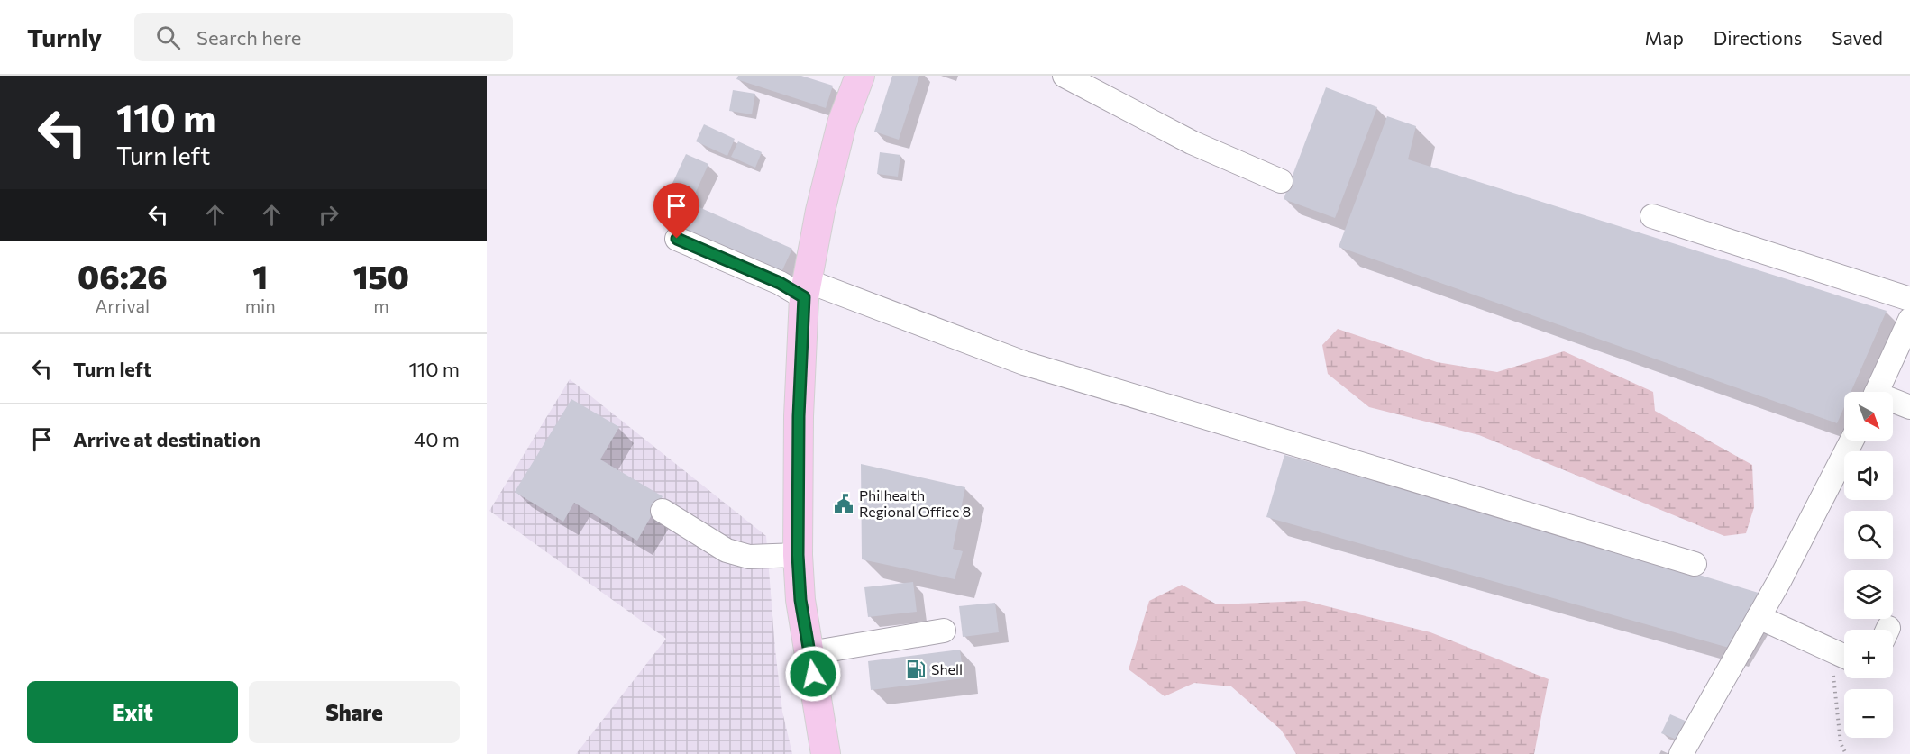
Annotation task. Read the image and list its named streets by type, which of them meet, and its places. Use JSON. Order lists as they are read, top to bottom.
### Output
{
  "places": {
    "public building": ["Philhealth Regional Office 8"],
    "fuel station": ["Shell"]
  },
  "north": "bottom right",
  "page": {
    "header": "Turnly",
    "search": "Search here",
    "nav": ["Map", "Directions", "Saved"],
    "turn": ["110 m", "Turn left"],
    "eta": [
      "06:26",
      "Arrival",
      "1",
      "min",
      "150",
      "m"
    ],
    "list": [
      {
        "name": "Turn left",
        "value": "110 m"
      },
      {
        "name": "Arrive at destination",
        "value": "40 m"
      }
    ],
    "map_buttons": ["+", "−"],
    "buttons": ["Exit", "Share"]
  }
}
